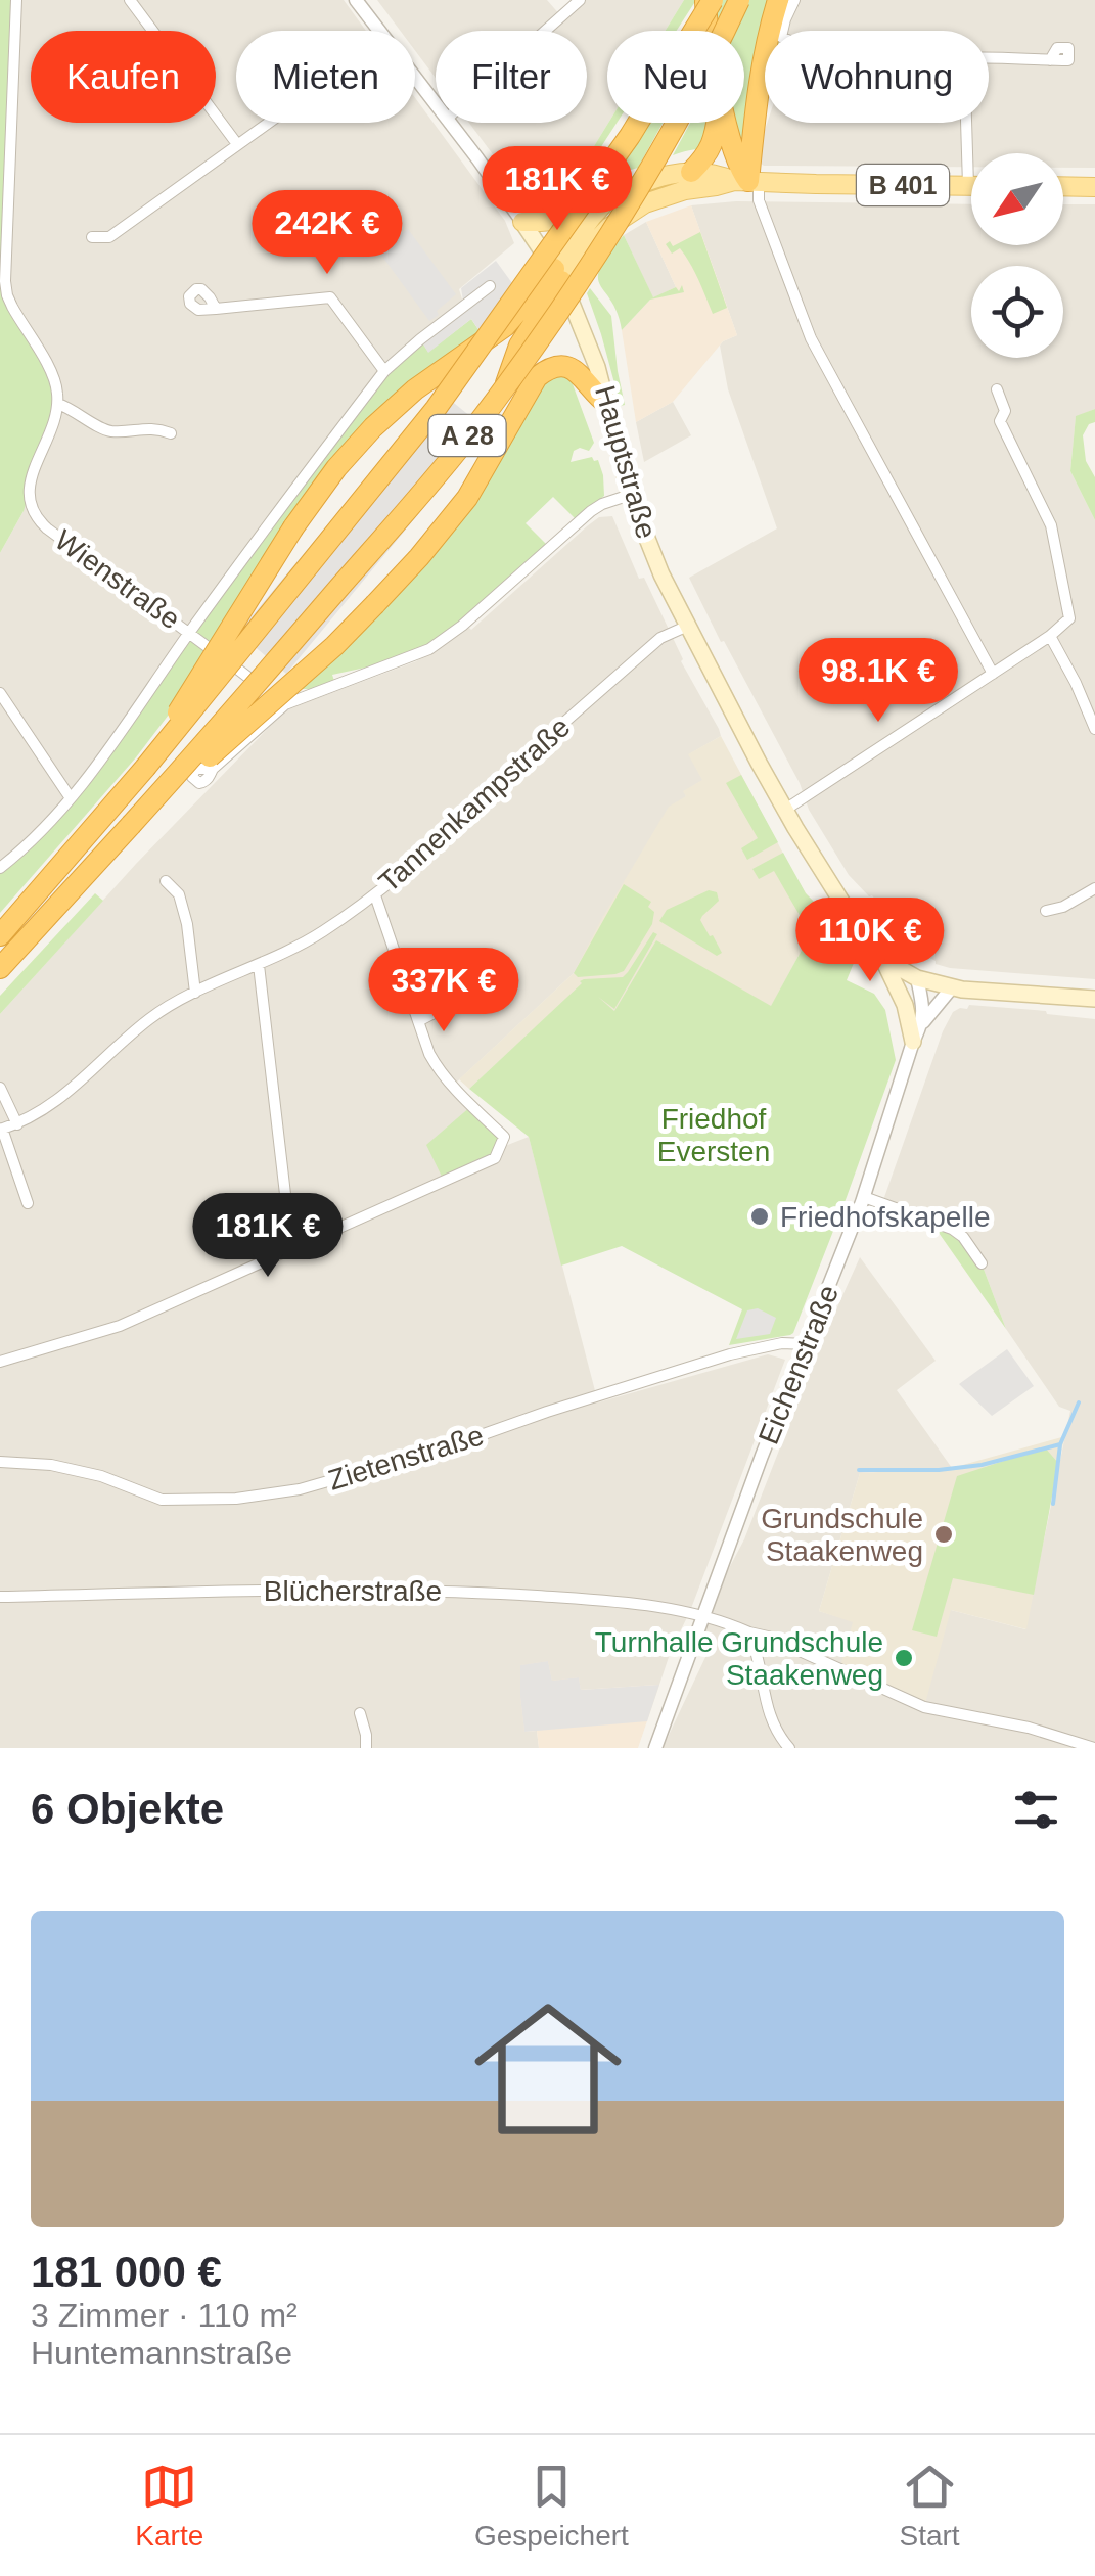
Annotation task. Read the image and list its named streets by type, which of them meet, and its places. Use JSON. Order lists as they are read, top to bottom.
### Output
{
  "streets": {
    "highway": ["A 28"],
    "main road": ["B 401", "Hauptstraße"],
    "street": [
      "Wienstraße",
      "Tannenkampstraße",
      "Eichenstraße",
      "Zietenstraße",
      "Blücherstraße"
    ]
  },
  "crossings": [
    ["B 401", "Hauptstraße"],
    ["Hauptstraße", "Tannenkampstraße"],
    ["Eichenstraße", "Zietenstraße"],
    ["Eichenstraße", "Blücherstraße"]
  ],
  "parks": ["Friedhof Eversten"],
  "places": ["Friedhofskapelle", "Grundschule Staakenweg", "Turnhalle Grundschule Staakenweg"],
  "north": "bottom left",
  "page": {
    "chip": [
      "Kaufen",
      "Mieten",
      "Filter",
      "Neu",
      "Wohnung"
    ],
    "price": [
      "181K €",
      "242K €",
      "98.1K €",
      "110K €",
      "337K €",
      "181K €"
    ],
    "heading": "6 Objekte",
    "list": [
      {
        "name": "181 000 €",
        "note": "3 Zimmer · 110 m² · Huntemannstraße"
      }
    ],
    "tabs": ["Karte", "Gespeichert", "Start"]
  }
}
